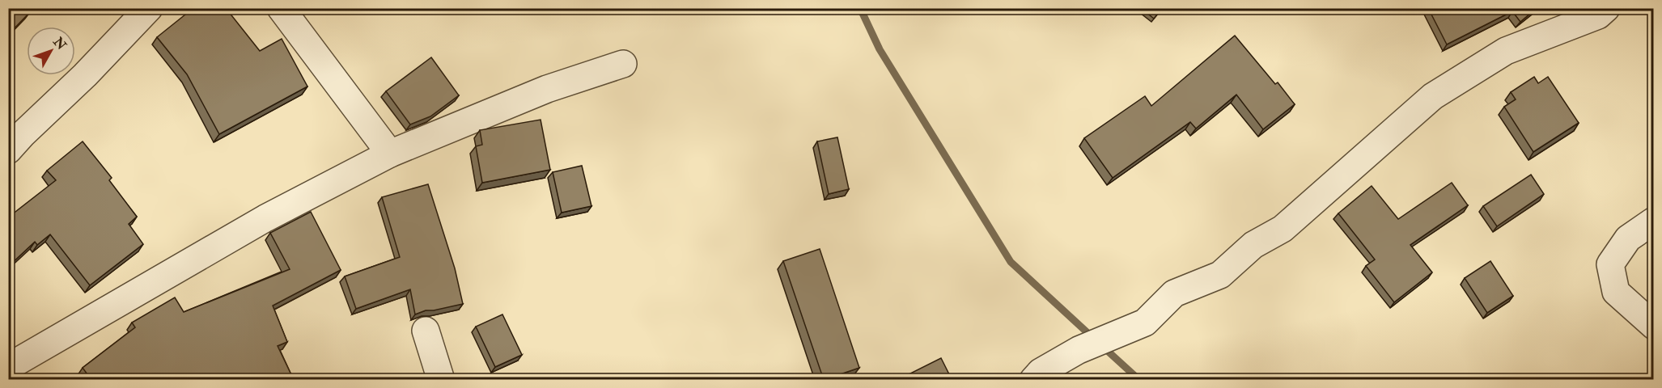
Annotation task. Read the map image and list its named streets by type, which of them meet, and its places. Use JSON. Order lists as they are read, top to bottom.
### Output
{
  "north": "top right"
}
